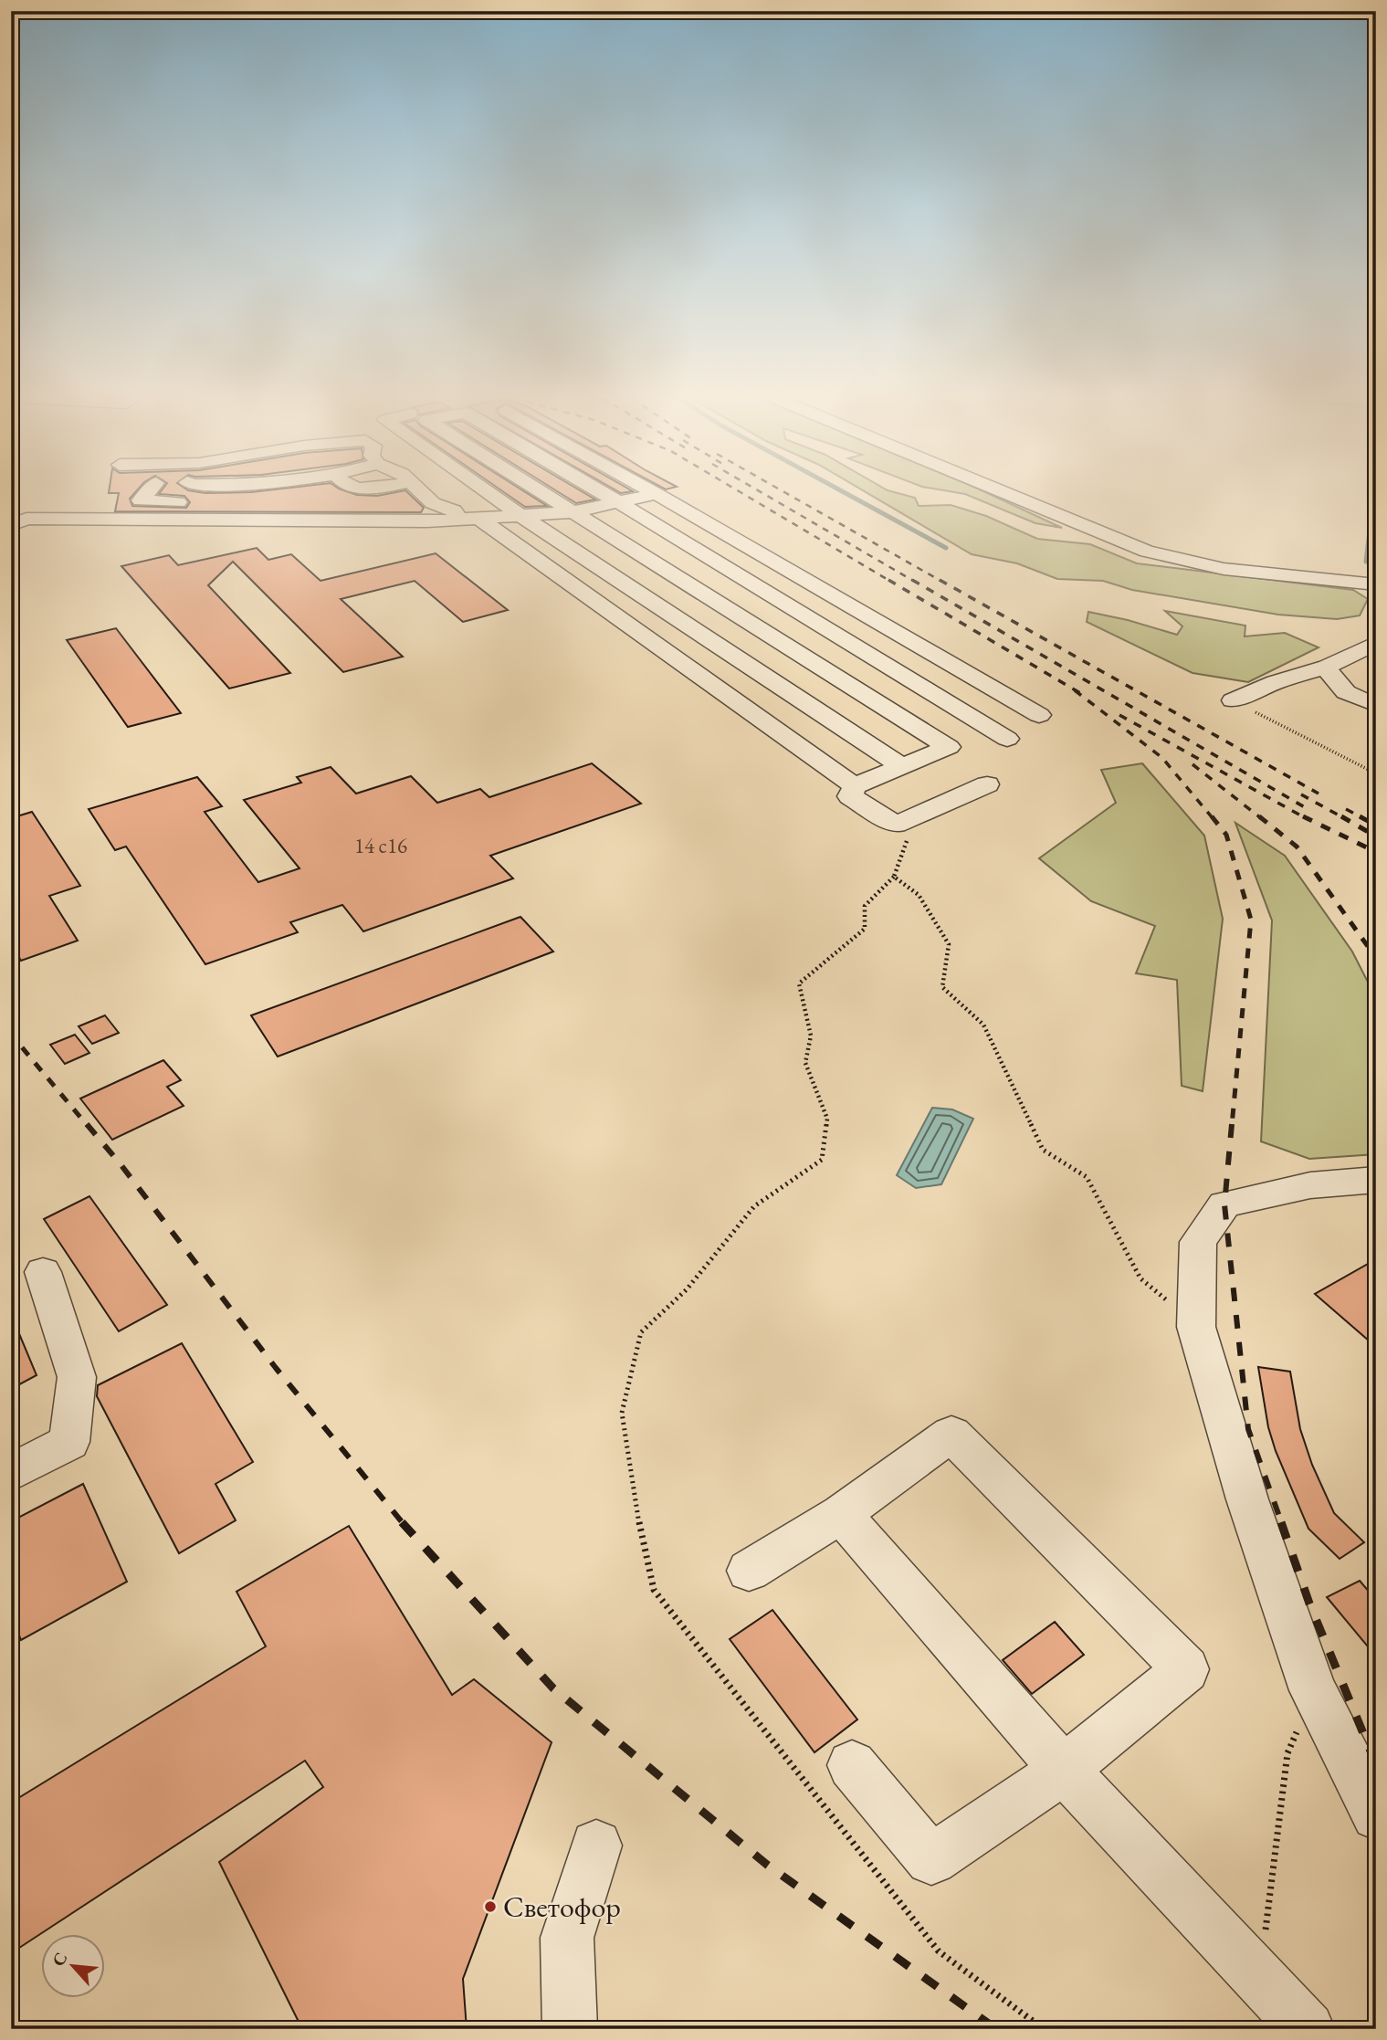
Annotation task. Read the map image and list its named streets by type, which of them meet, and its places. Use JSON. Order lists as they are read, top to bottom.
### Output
{
  "places": ["Светофор"],
  "house_numbers": ["14 с16"],
  "north": "top left"
}
